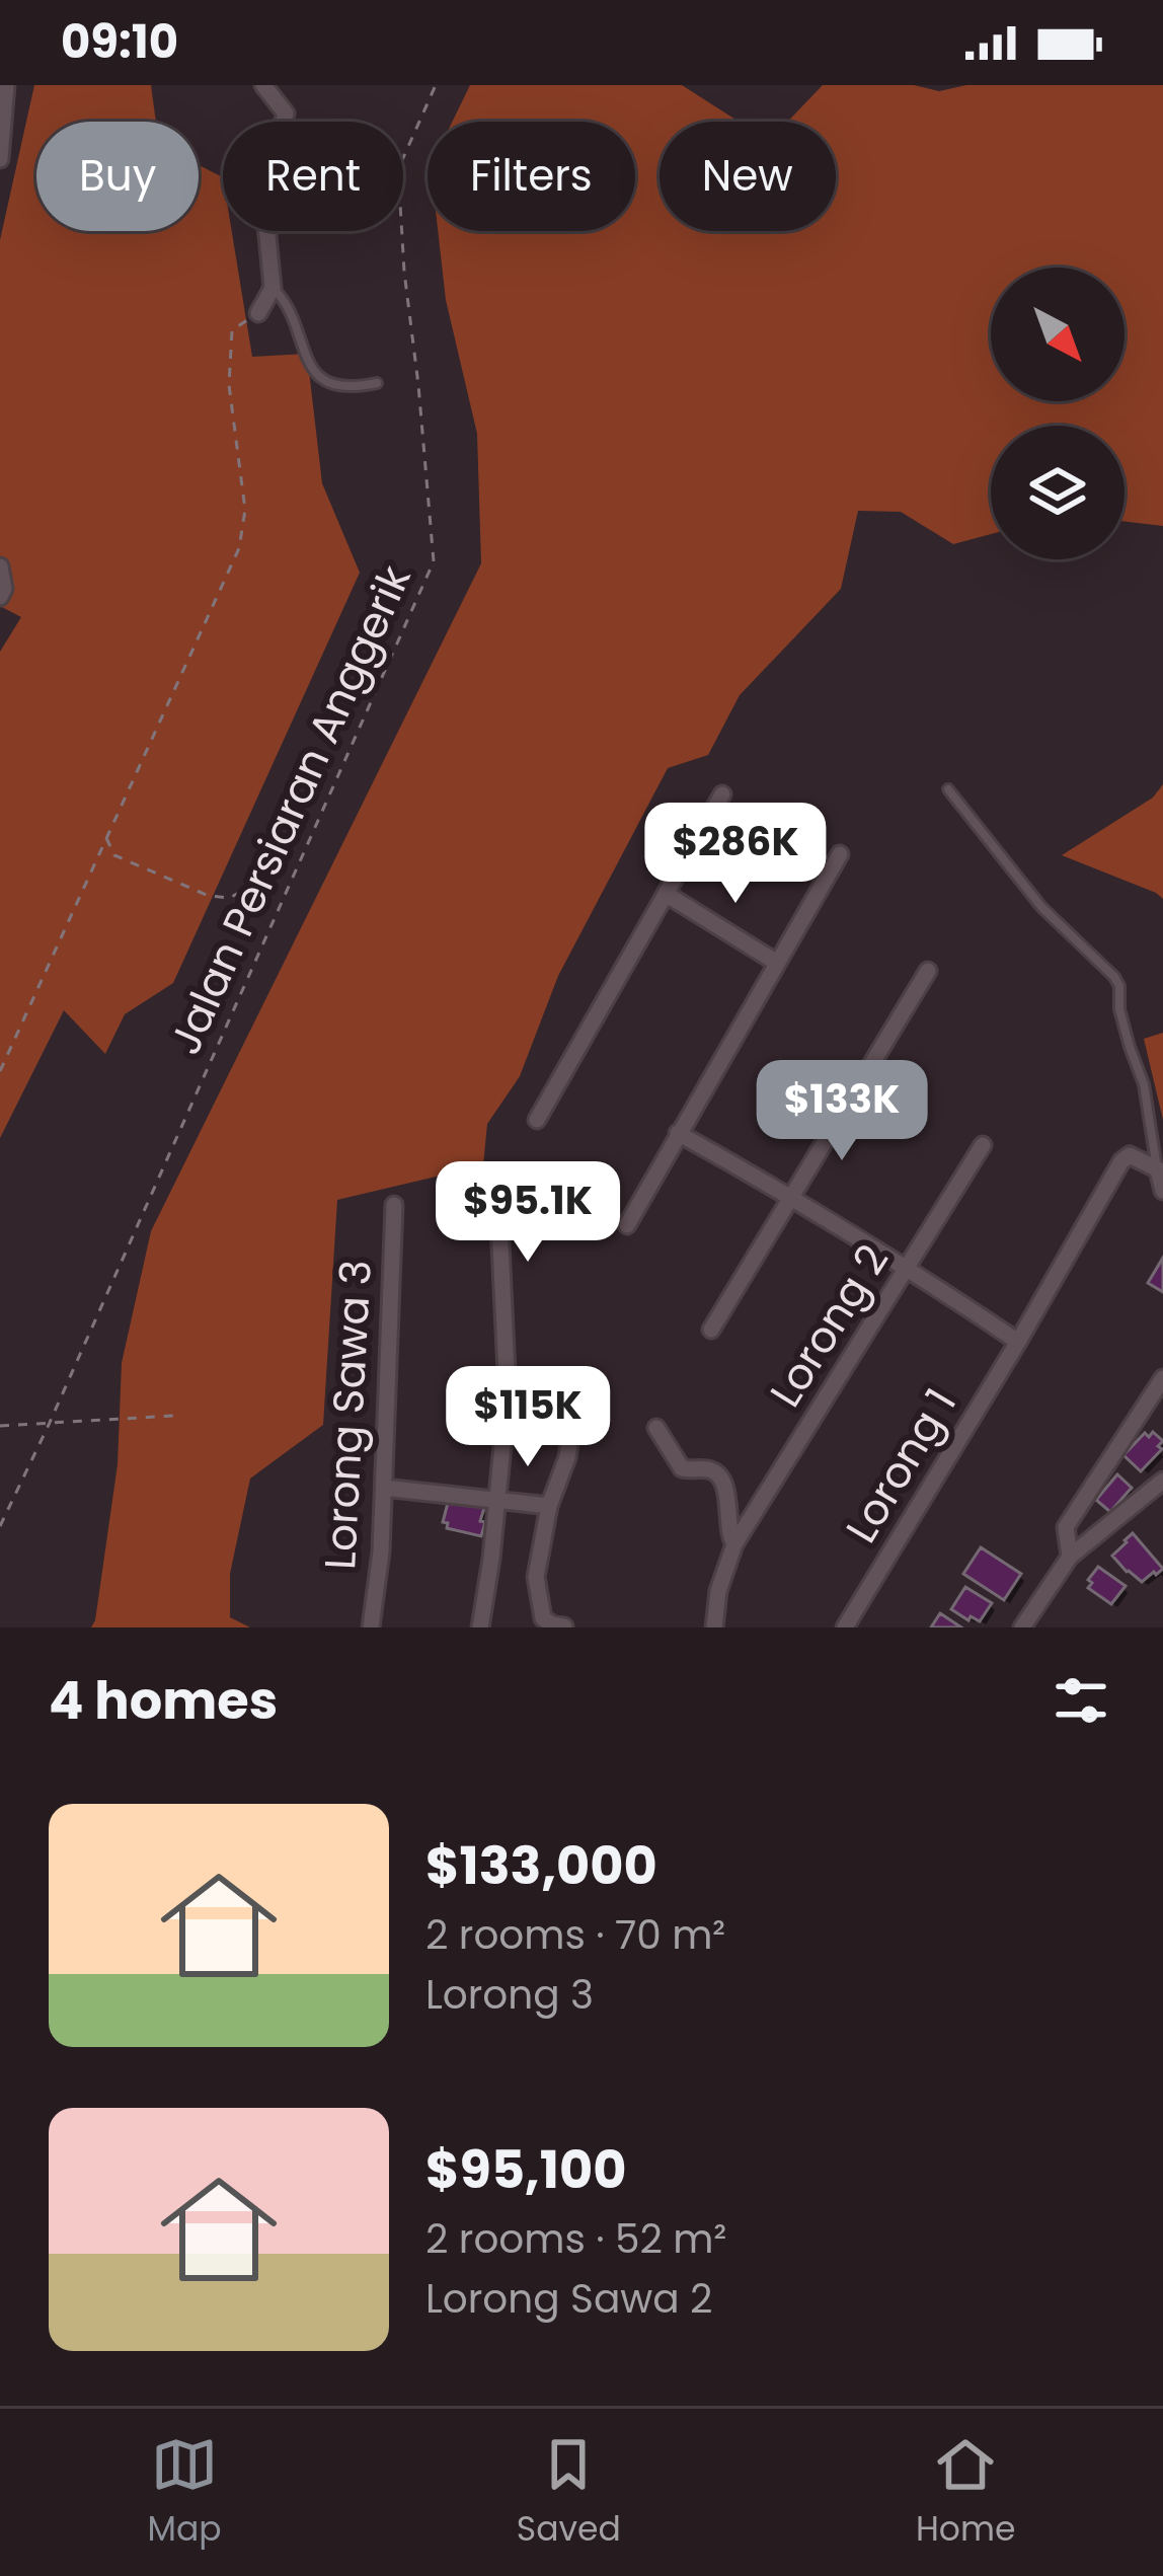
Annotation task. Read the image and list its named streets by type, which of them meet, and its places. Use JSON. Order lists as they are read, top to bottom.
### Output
{
  "streets": {
    "street": ["Lorong 2", "Lorong Sawa 3", "Lorong 1"],
    "path": ["Jalan Persiaran Anggerik"]
  },
  "north": "bottom right",
  "page": {
    "status": "09:10",
    "chip": [
      "Buy",
      "Rent",
      "Filters",
      "New"
    ],
    "price": [
      "$286K",
      "$133K",
      "$95.1K",
      "$115K"
    ],
    "heading": "4 homes",
    "list": [
      {
        "name": "$133,000",
        "note": "2 rooms · 70 m² · Lorong 3"
      },
      {
        "name": "$95,100",
        "note": "2 rooms · 52 m² · Lorong Sawa 2"
      }
    ],
    "tabs": ["Map", "Saved", "Home"]
  }
}
